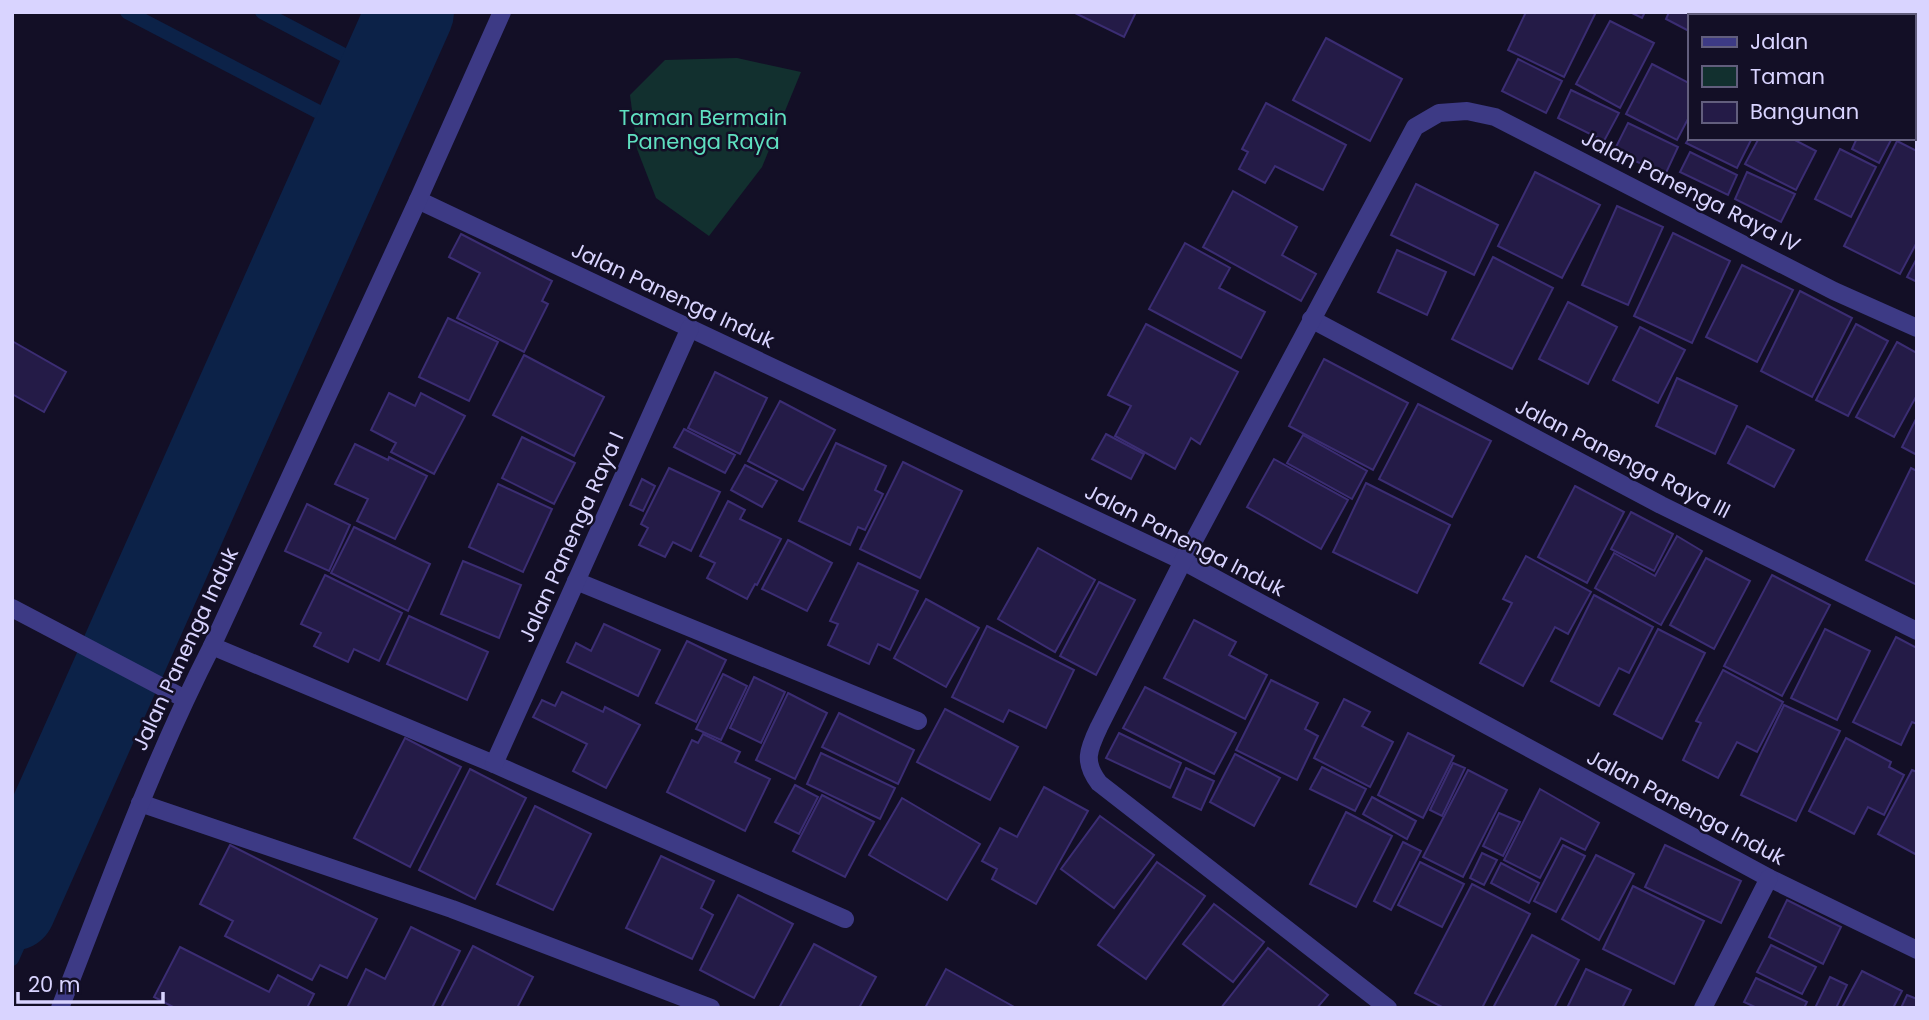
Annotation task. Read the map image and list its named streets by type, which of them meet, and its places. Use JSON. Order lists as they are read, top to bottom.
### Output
{
  "streets": {
    "street": [
      "Jalan Panenga Raya IV",
      "Jalan Panenga Induk",
      "Jalan Panenga Raya III",
      "Jalan Panenga Raya I"
    ]
  },
  "crossings": [
    ["Jalan Panenga Raya IV", "Jalan Panenga Raya III"],
    ["Jalan Panenga Induk", "Jalan Panenga Raya I"]
  ],
  "parks": ["Taman Bermain Panenga Raya"],
  "legend": ["Jalan", "Taman", "Bangunan"],
  "scale_bar": "20 m"
}
